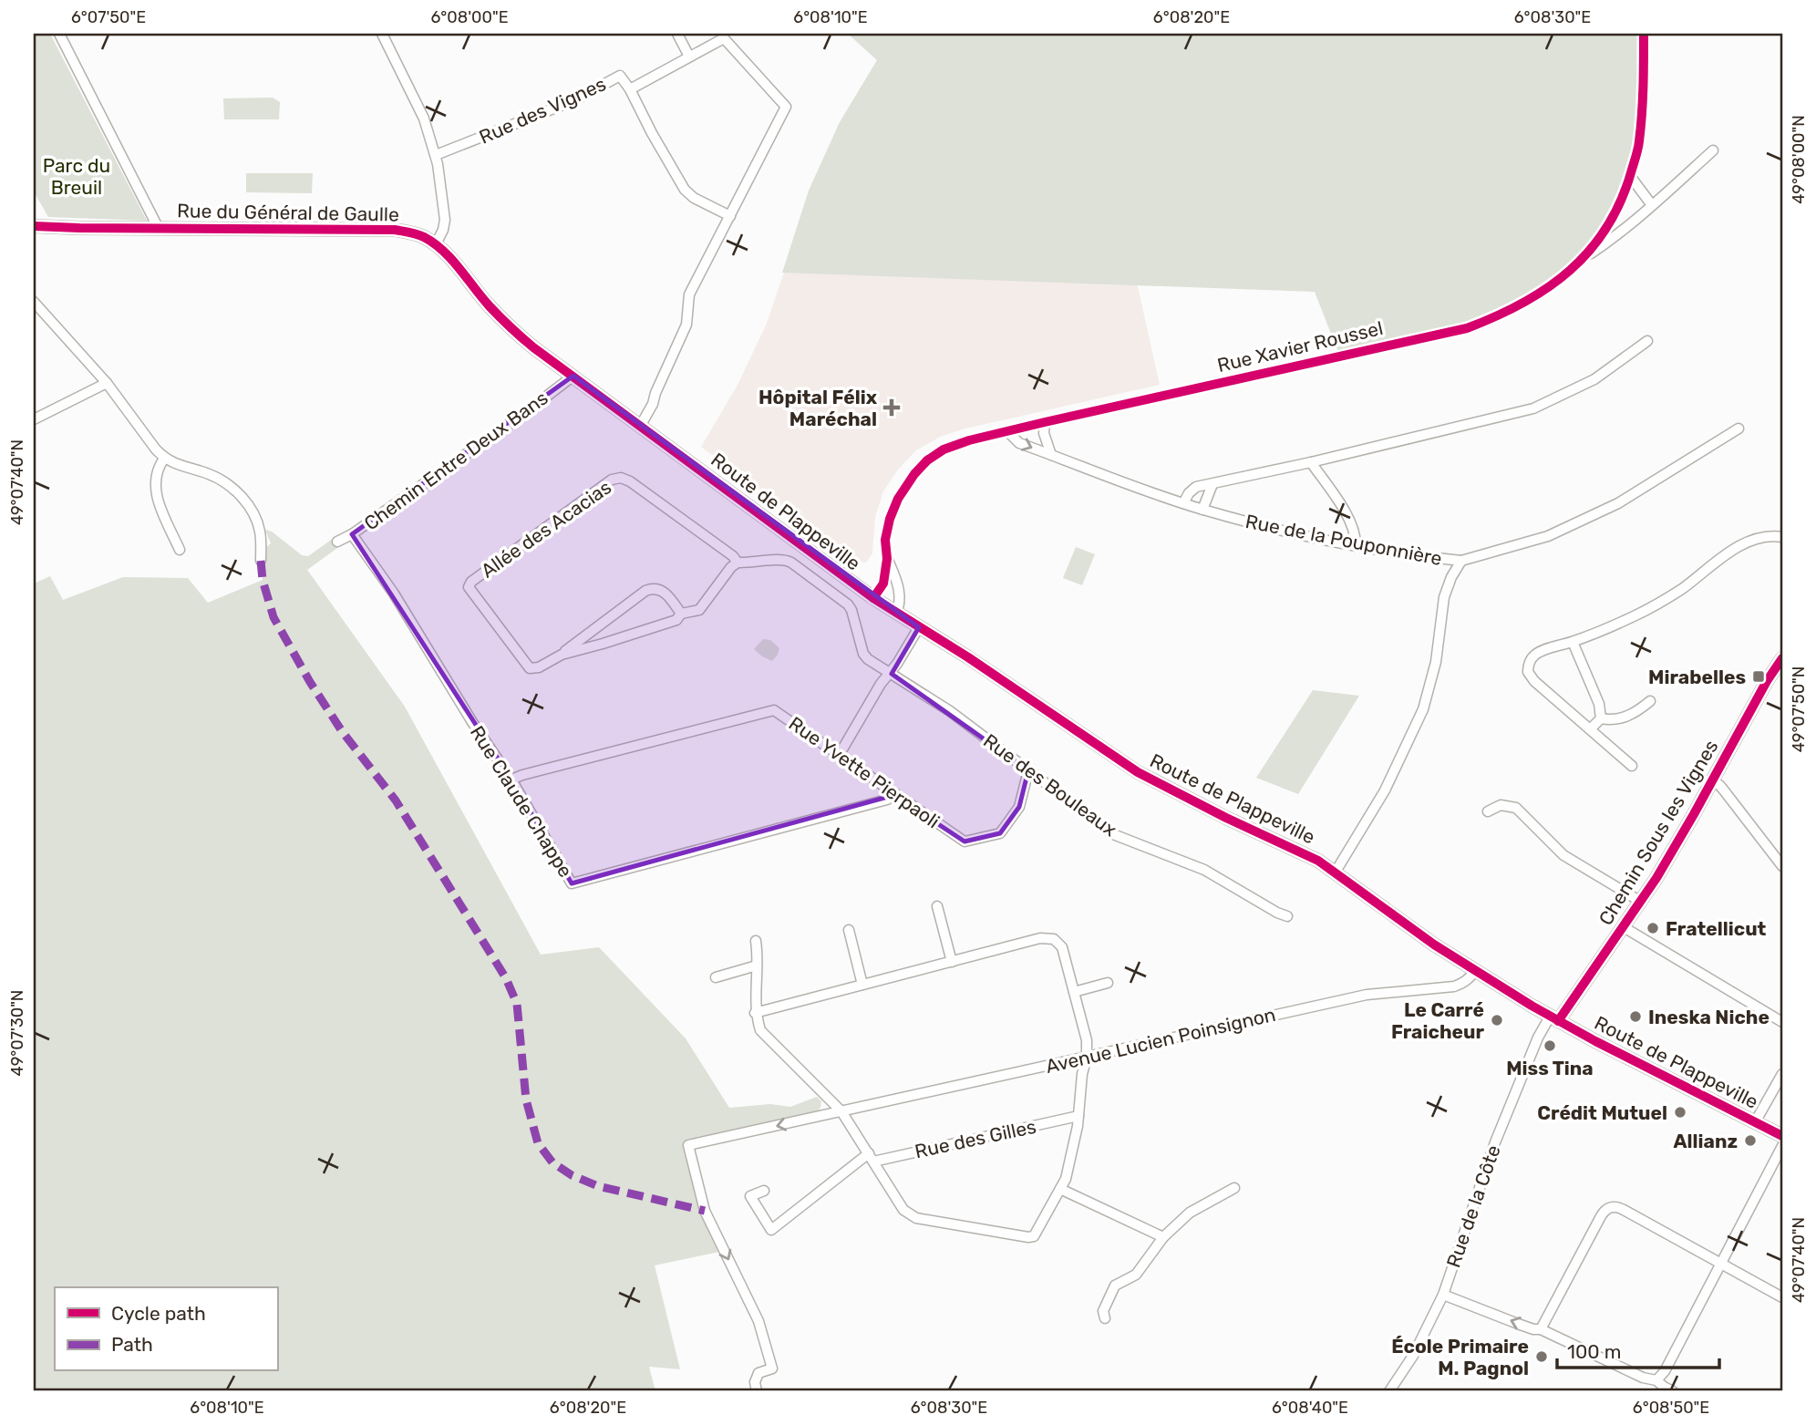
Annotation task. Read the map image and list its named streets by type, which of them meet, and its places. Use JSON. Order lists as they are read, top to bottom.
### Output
{
  "streets": {
    "street": [
      "Rue des Vignes",
      "Rue du Général de Gaulle",
      "Rue Xavier Roussel",
      "Chemin Entre Deux Bans",
      "Route de Plappeville",
      "Allée des Acacias",
      "Rue de la Pouponnière",
      "Rue Yvette Pierpaoli",
      "Rue des Bouleaux",
      "Rue Claude Chappe",
      "Chemin Sous les Vignes",
      "Avenue Lucien Poinsignon",
      "Rue des Gilles",
      "Rue de la Côte"
    ]
  },
  "crossings": [
    ["Rue du Général de Gaulle", "Chemin Entre Deux Bans"],
    ["Rue du Général de Gaulle", "Route de Plappeville"],
    ["Rue Xavier Roussel", "Route de Plappeville"],
    ["Rue Xavier Roussel", "Rue de la Pouponnière"],
    ["Chemin Entre Deux Bans", "Rue Claude Chappe"],
    ["Route de Plappeville", "Rue de la Pouponnière"],
    ["Route de Plappeville", "Chemin Sous les Vignes"],
    ["Route de Plappeville", "Avenue Lucien Poinsignon"],
    ["Route de Plappeville", "Rue de la Côte"],
    ["Rue Yvette Pierpaoli", "Rue des Bouleaux"],
    ["Rue Yvette Pierpaoli", "Rue Claude Chappe"],
    ["Chemin Sous les Vignes", "Rue de la Côte"]
  ],
  "parks": ["Parc du Breuil"],
  "places": {
    "health": ["Hôpital Félix Maréchal"],
    "transit": ["Mirabelles"],
    "other": [
      "Fratellicut",
      "Ineska Niche",
      "Le Carré Fraicheur",
      "Miss Tina",
      "Crédit Mutuel",
      "Allianz",
      "École Primaire M. Pagnol"
    ]
  },
  "legend": ["Cycle path", "Path"],
  "scale_bar": "100 m",
  "coordinates": [
    "6°07'50\"E",
    "6°08'00\"E",
    "6°08'10\"E",
    "6°08'20\"E",
    "6°08'30\"E",
    "49°08'00\"N",
    "49°07'40\"N",
    "49°07'50\"N",
    "49°07'30\"N",
    "6°08'40\"E",
    "6°08'50\"E"
  ]
}
